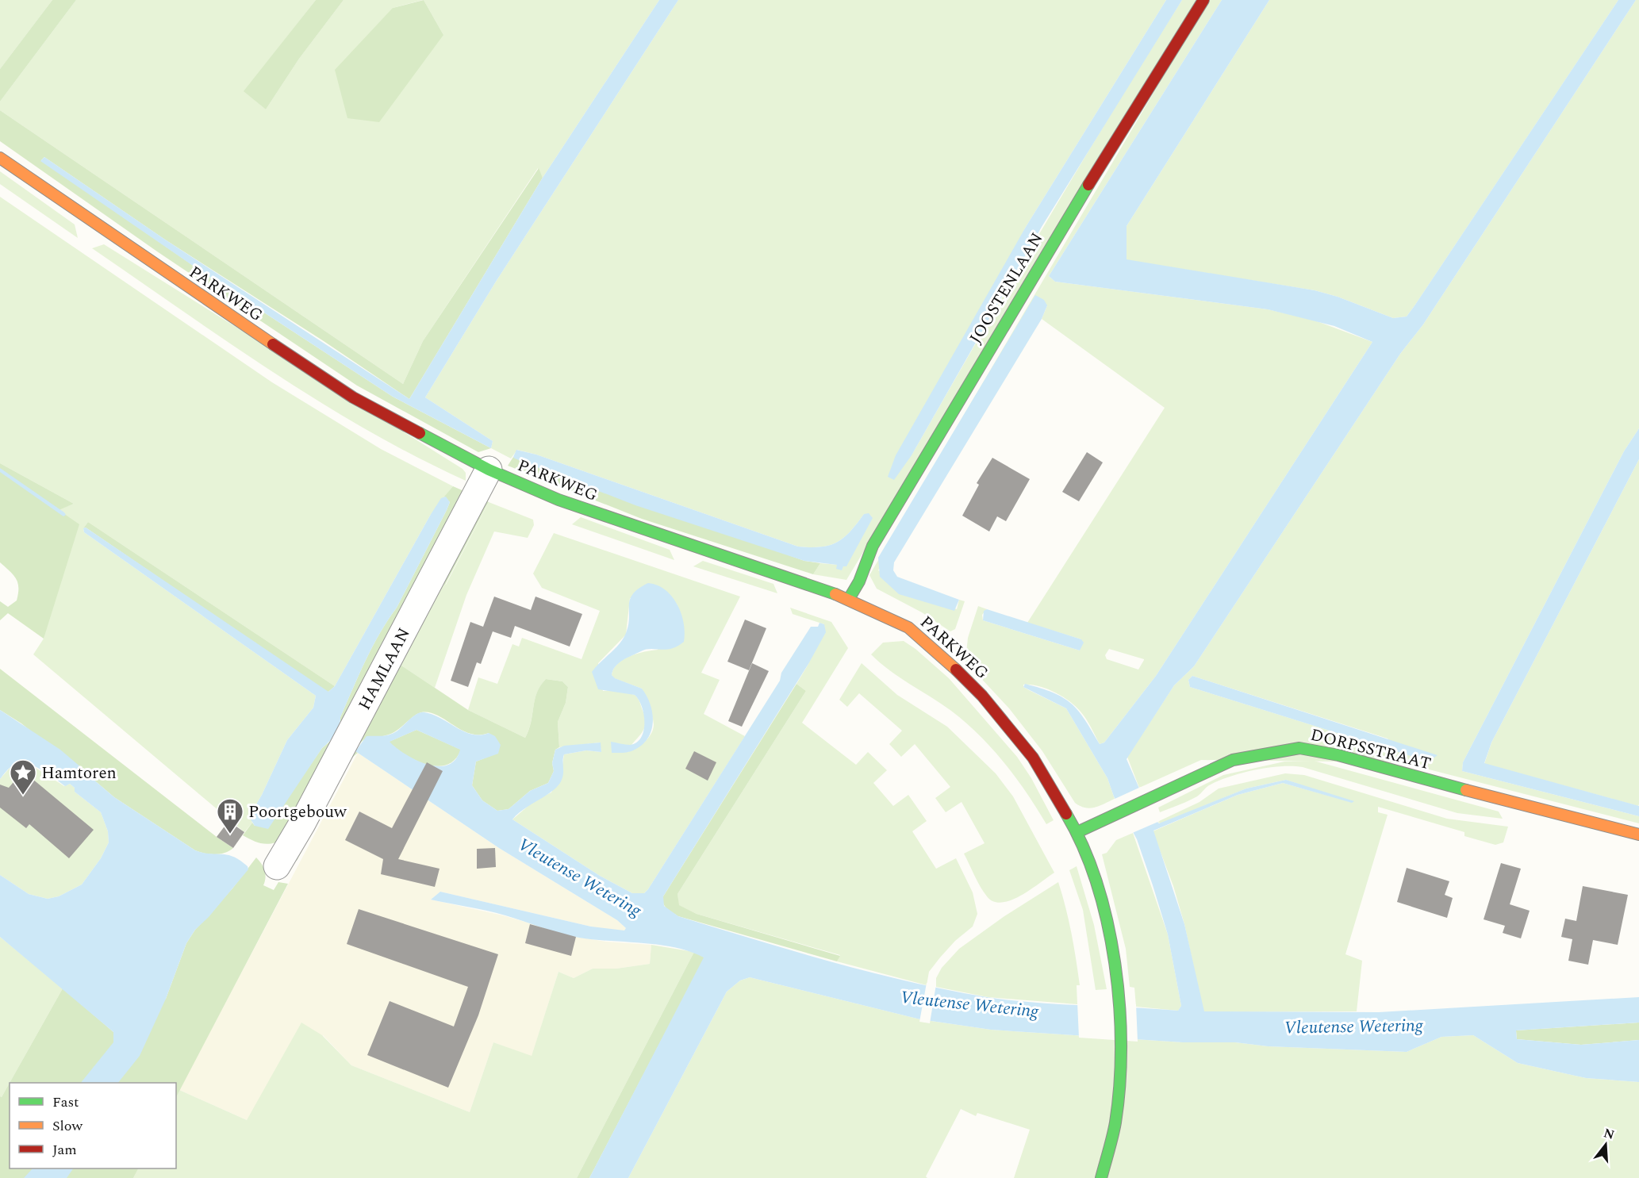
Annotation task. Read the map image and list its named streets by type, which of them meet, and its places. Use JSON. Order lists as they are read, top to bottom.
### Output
{
  "streets": {
    "street": [
      "JOOSTENLAAN",
      "PARKWEG",
      "HAMLAAN",
      "DORPSSTRAAT"
    ]
  },
  "crossings": [
    ["JOOSTENLAAN", "PARKWEG"],
    ["PARKWEG", "HAMLAAN"],
    ["PARKWEG", "DORPSSTRAAT"]
  ],
  "water": ["Vleutense Wetering"],
  "places": {
    "place": ["Hamtoren"],
    "building": ["Poortgebouw"]
  },
  "legend": ["Fast", "Slow", "Jam"],
  "north": "top"
}
